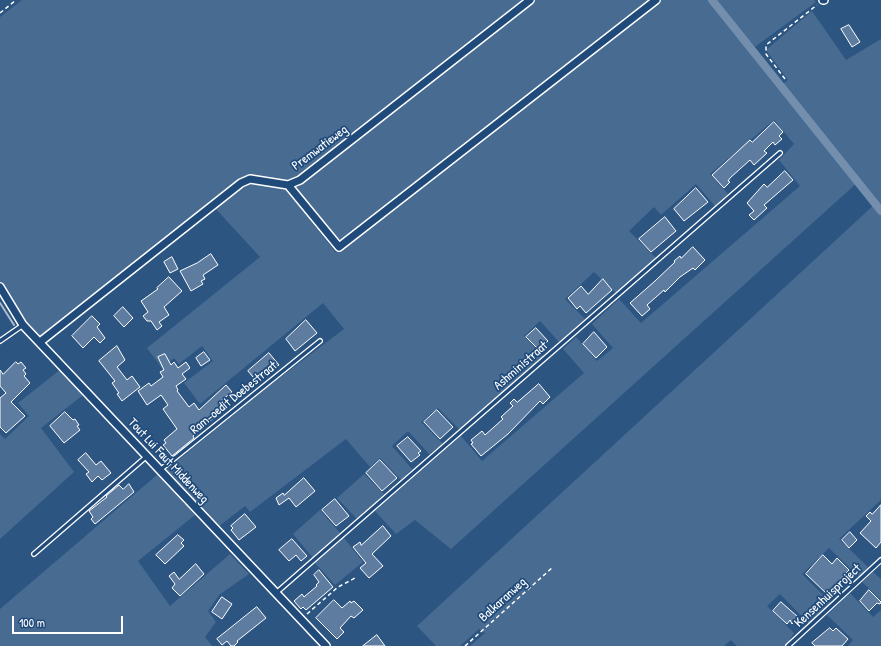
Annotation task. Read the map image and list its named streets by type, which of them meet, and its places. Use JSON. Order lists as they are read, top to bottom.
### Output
{
  "streets": {
    "street": ["Premwatieweg", "Tout Lui Faut Middenweg"],
    "lane": ["Ashministraat", "Ram-oedit Doebestraat", "Kensenhuisproject"],
    "path": ["Balkaranweg"]
  },
  "crossings": [
    ["Premwatieweg", "Tout Lui Faut Middenweg"],
    ["Ashministraat", "Tout Lui Faut Middenweg"],
    ["Ram-oedit Doebestraat", "Tout Lui Faut Middenweg"]
  ],
  "scale_bar": "100 m"
}
